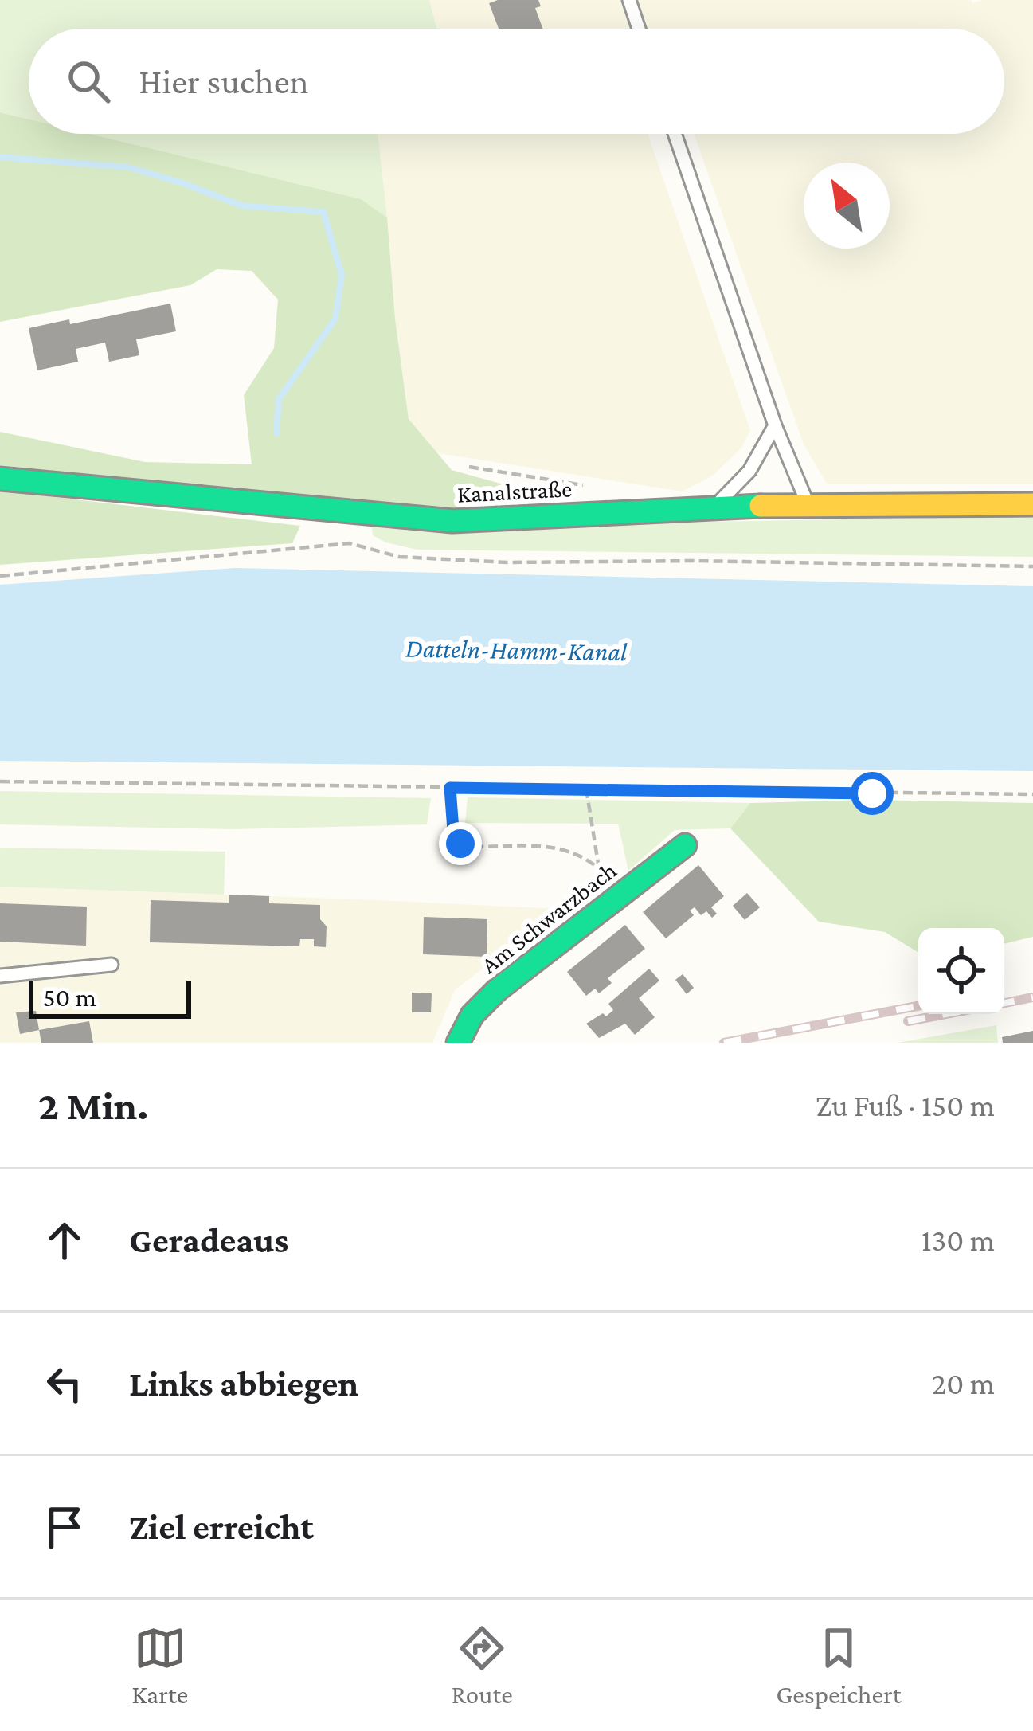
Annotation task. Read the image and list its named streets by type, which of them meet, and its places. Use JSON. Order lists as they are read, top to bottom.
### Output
{
  "streets": {
    "street": ["Kanalstraße", "Am Schwarzbach"]
  },
  "water": ["Datteln-Hamm-Kanal"],
  "scale_bar": "50 m",
  "north": "top left",
  "page": {
    "search": "Hier suchen",
    "scale": "50 m",
    "heading": ["2 Min.", "Zu Fuß · 150 m"],
    "list": [
      ["Geradeaus", "130 m"],
      ["Links abbiegen", "20 m"],
      "Ziel erreicht"
    ],
    "nav": ["Karte", "Route", "Gespeichert"]
  }
}
